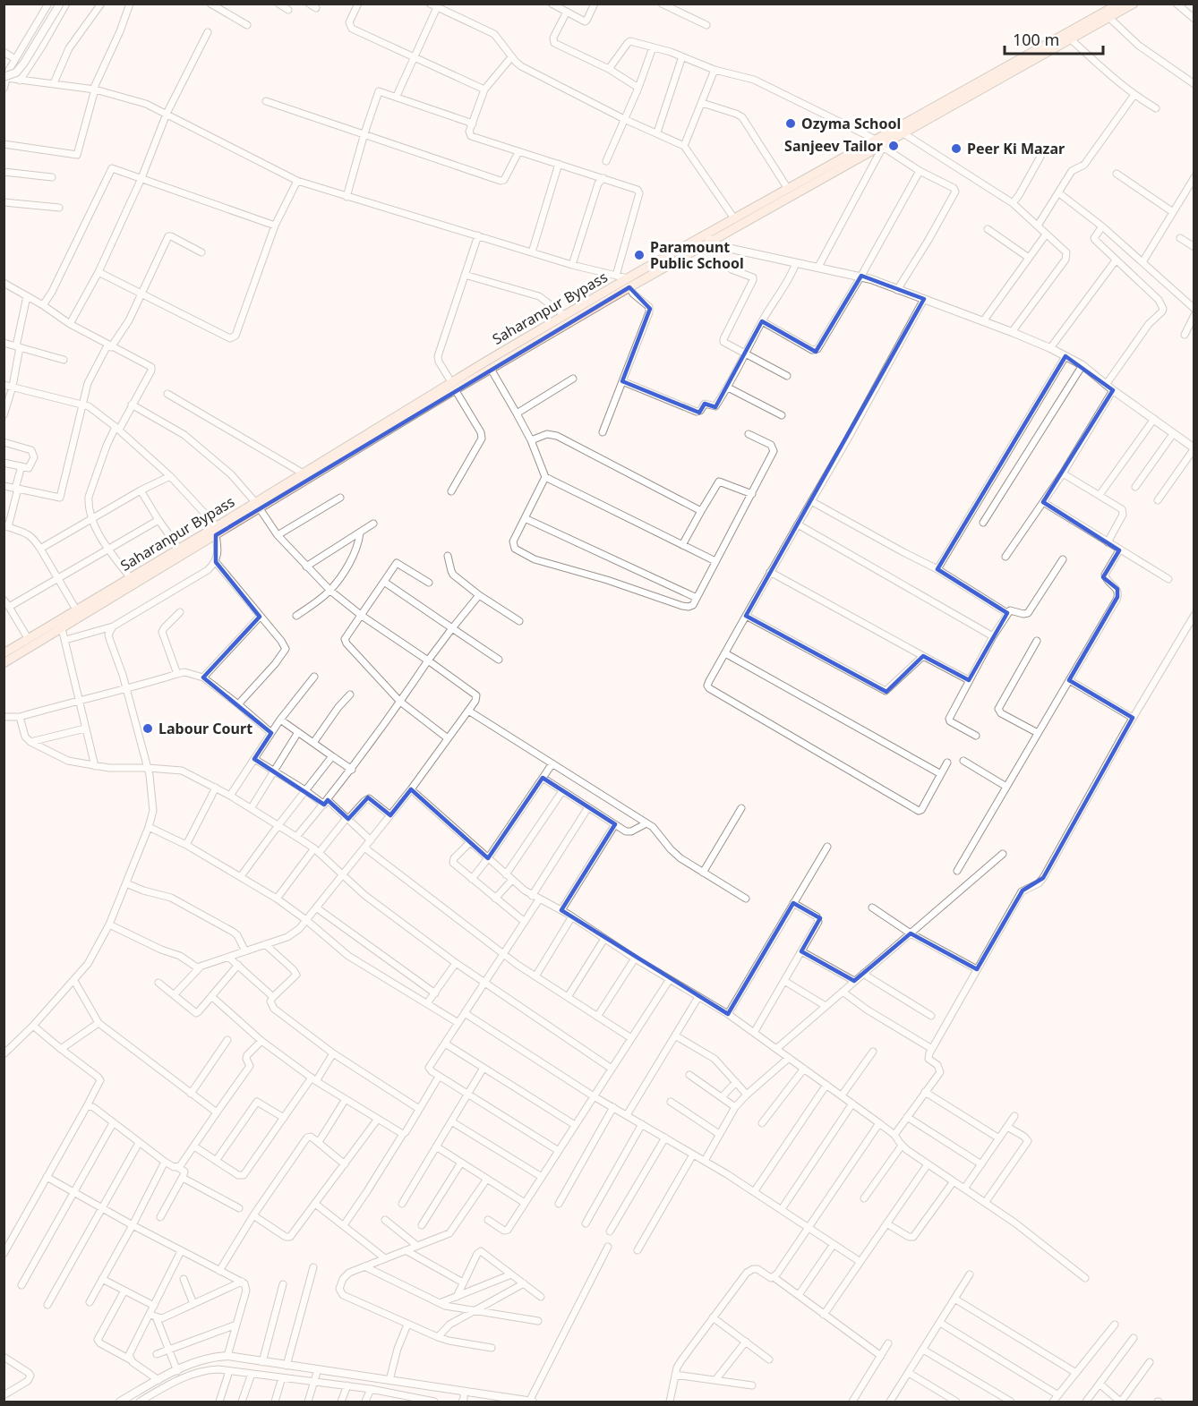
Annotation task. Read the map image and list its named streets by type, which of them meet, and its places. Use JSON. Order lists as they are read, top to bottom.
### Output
{
  "streets": {
    "main road": ["Saharanpur Bypass"]
  },
  "places": [
    "Ozyma School",
    "Sanjeev Tailor",
    "Peer Ki Mazar",
    "Paramount Public School",
    "Labour Court"
  ],
  "scale_bar": "100 m"
}
